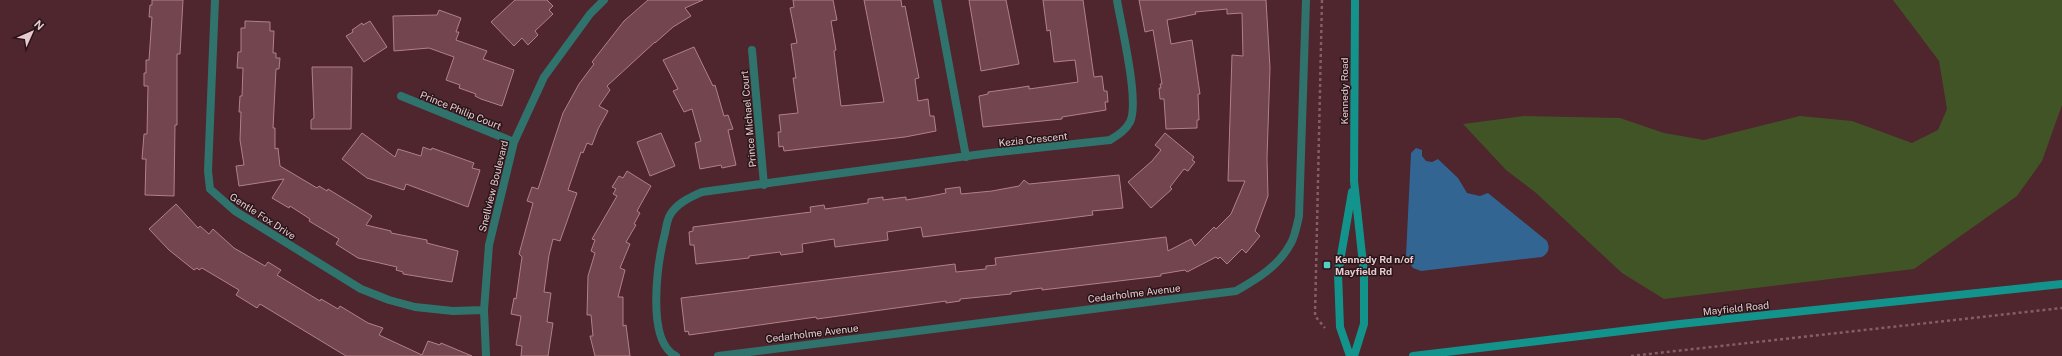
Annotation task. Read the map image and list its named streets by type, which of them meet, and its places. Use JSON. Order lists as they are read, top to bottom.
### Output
{
  "streets": {
    "main road": ["Kennedy Road", "Mayfield Road"],
    "street": [
      "Prince Philip Court",
      "Prince Michael Court",
      "Kezia Crescent",
      "Snellview Boulevard",
      "Gentle Fox Drive",
      "Cedarholme Avenue"
    ]
  },
  "crossings": [
    ["Prince Philip Court", "Snellview Boulevard"],
    ["Snellview Boulevard", "Gentle Fox Drive"]
  ],
  "places": {
    "transit": ["Kennedy Rd n/of Mayfield Rd"]
  },
  "north": "top right"
}
